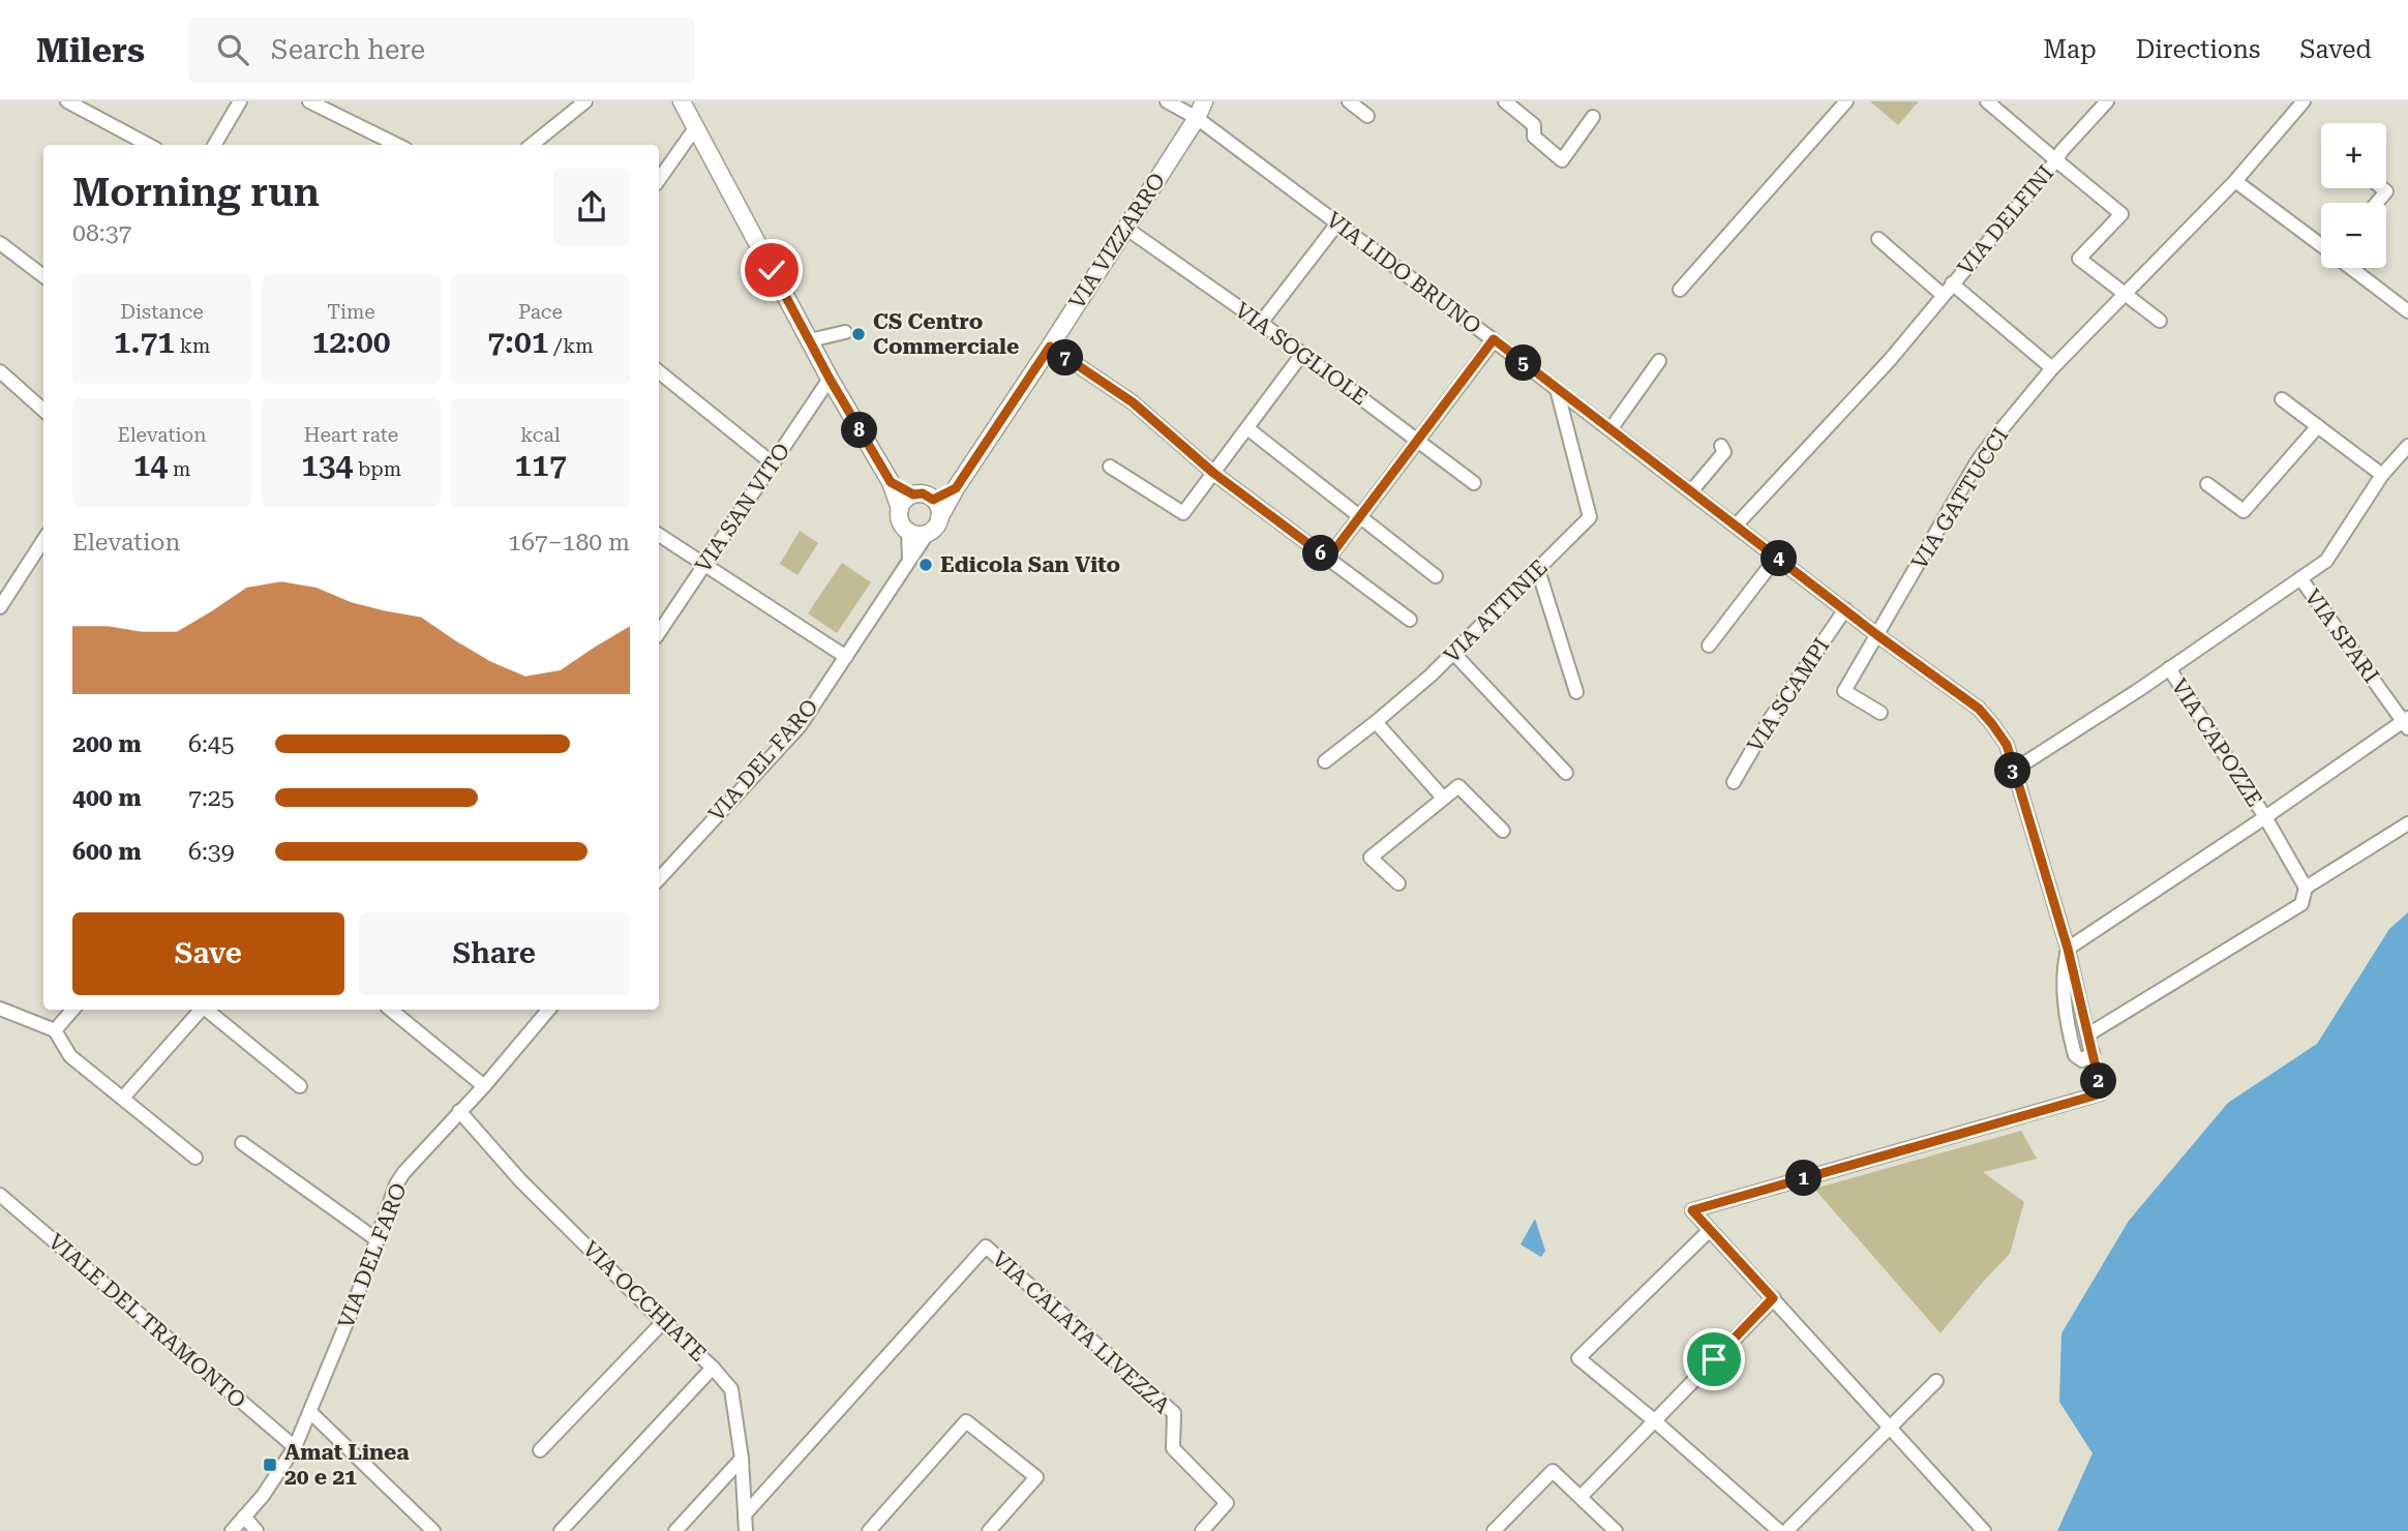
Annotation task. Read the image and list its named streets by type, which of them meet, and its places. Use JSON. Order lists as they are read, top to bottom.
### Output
{
  "streets": {
    "street": [
      "VIA DELFINI",
      "VIA VIZZARRO",
      "VIA LIDO BRUNO",
      "VIA SOGLIOLE",
      "VIA GATTUCCI",
      "VIA SAN VITO",
      "VIA ATTINIE",
      "VIA SPARI",
      "VIA SCAMPI",
      "VIA CAPOZZE",
      "VIA DEL FARO",
      "VIA OCCHIATE",
      "VIALE DEL TRAMONTO",
      "VIA CALATA LIVEZZA"
    ]
  },
  "crossings": [
    ["VIA DELFINI", "VIA LIDO BRUNO"],
    ["VIA VIZZARRO", "VIA LIDO BRUNO"],
    ["VIA VIZZARRO", "VIA SOGLIOLE"],
    ["VIA VIZZARRO", "VIA DEL FARO"],
    ["VIA LIDO BRUNO", "VIA GATTUCCI"],
    ["VIA LIDO BRUNO", "VIA ATTINIE"],
    ["VIA LIDO BRUNO", "VIA SCAMPI"],
    ["VIA DEL FARO", "VIA OCCHIATE"],
    ["VIA DEL FARO", "VIALE DEL TRAMONTO"],
    ["VIA OCCHIATE", "VIA CALATA LIVEZZA"]
  ],
  "places": {
    "other": ["CS Centro Commerciale", "Edicola San Vito"],
    "transit": ["Amat Linea 20 e 21"]
  },
  "page": {
    "header": "Milers",
    "search": "Search here",
    "nav": ["Map", "Directions", "Saved"],
    "map_buttons": ["+", "−"],
    "heading": ["Morning run", "08:37"],
    "stats": [
      ["Distance", "1.71 km"],
      ["Time", "12:00"],
      ["Pace", "7:01 /km"],
      ["Elevation", "14 m"],
      ["Heart rate", "134 bpm"],
      ["kcal", "117"]
    ],
    "pins": [
      "7",
      "5",
      "8",
      "6",
      "4",
      "3",
      "2",
      "1"
    ],
    "chart": ["Elevation", "167–180 m"],
    "list": [
      {
        "name": "200 m",
        "note": "6:45"
      },
      {
        "name": "400 m",
        "note": "7:25"
      },
      {
        "name": "600 m",
        "note": "6:39"
      }
    ],
    "buttons": ["Save", "Share"]
  }
}
